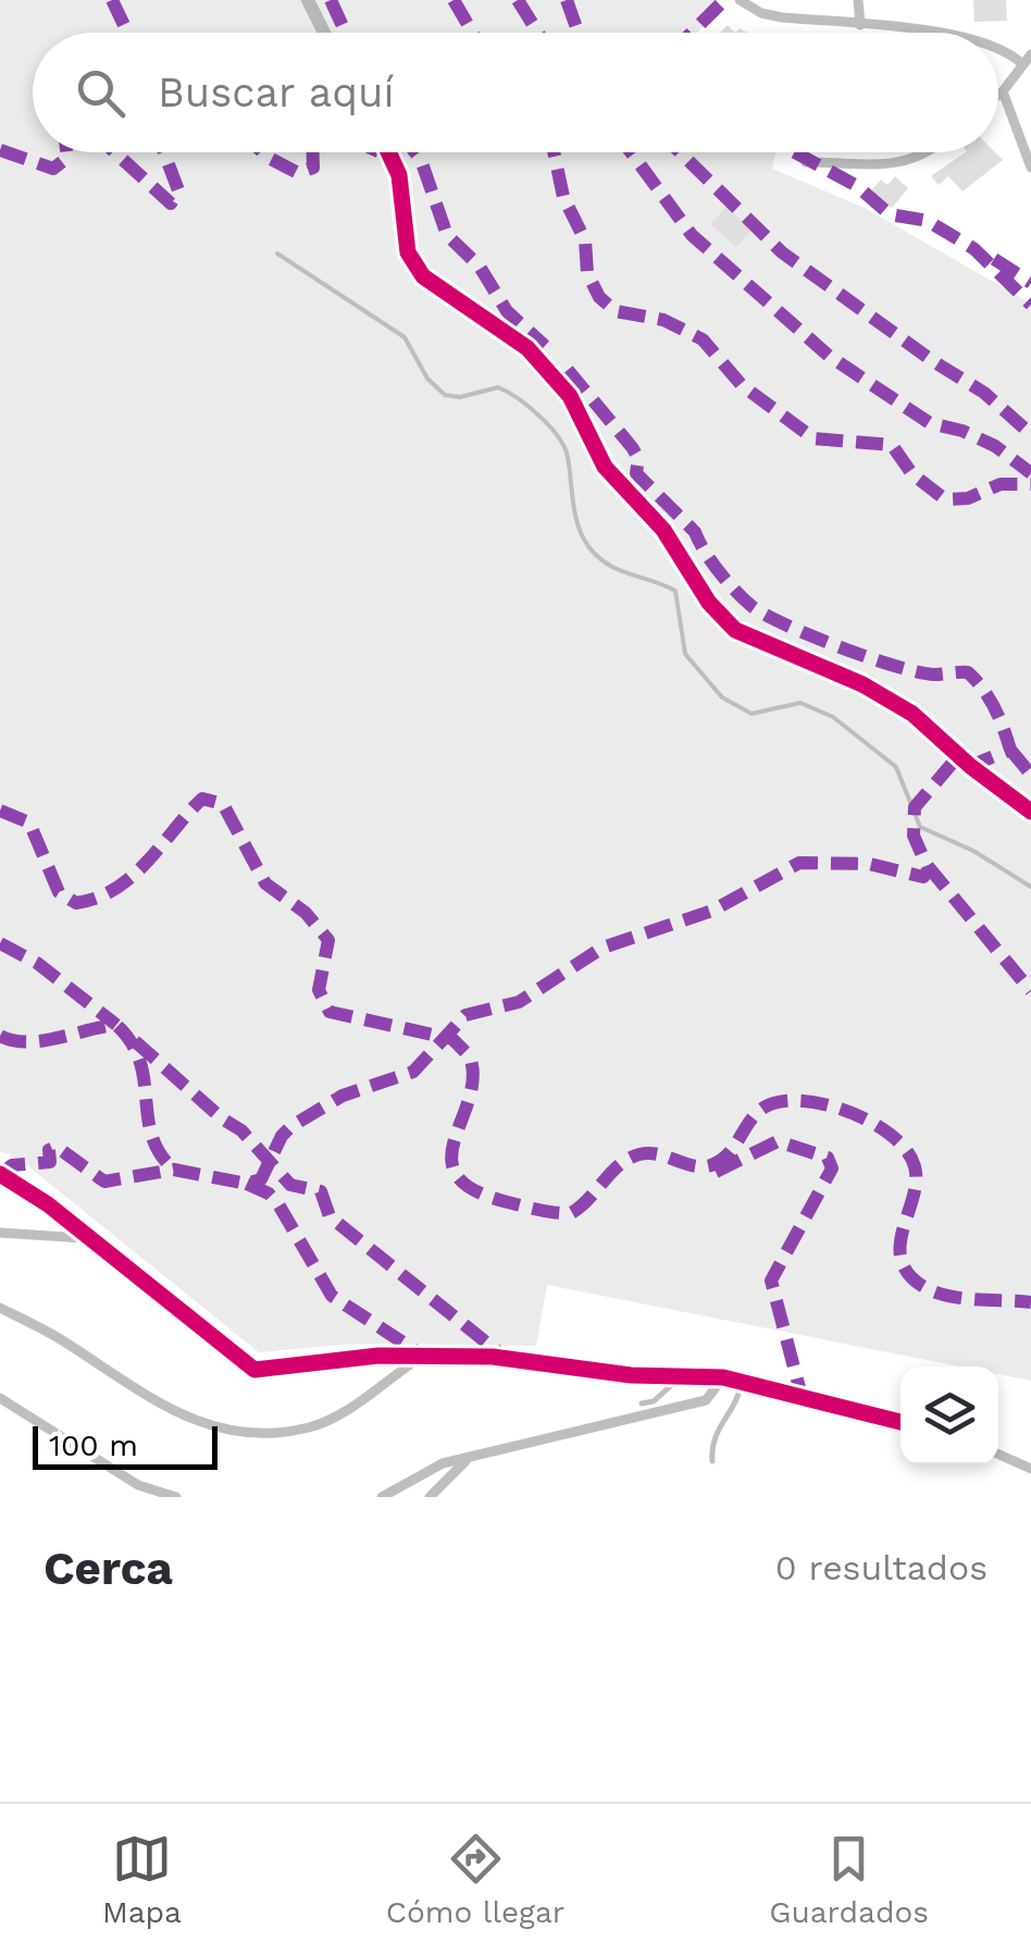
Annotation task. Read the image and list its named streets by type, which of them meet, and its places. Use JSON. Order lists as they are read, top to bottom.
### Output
{
  "scale_bar": "100 m",
  "page": {
    "search": "Buscar aquí",
    "scale": "100 m",
    "heading": ["Cerca", "0 resultados"],
    "nav": ["Mapa", "Cómo llegar", "Guardados"]
  }
}
